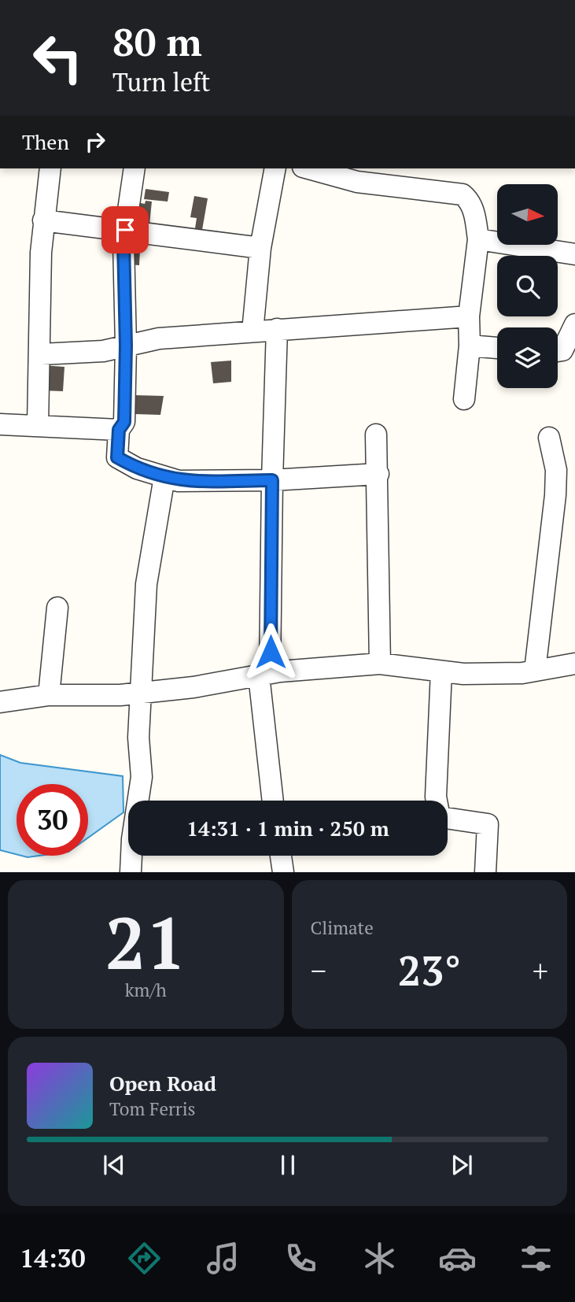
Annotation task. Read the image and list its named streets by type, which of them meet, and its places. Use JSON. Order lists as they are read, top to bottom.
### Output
{
  "north": "right",
  "page": {
    "turn": ["80 m", "Turn left"],
    "then": "Then",
    "limit": "30",
    "trip": "14:31 · 1 min · 250 m",
    "tile": [
      ["21", "km/h"],
      "Climate"
    ],
    "heat": ["−", "23°", "+"],
    "song": ["Open Road", "Tom Ferris"],
    "tabs": "14:30"
  }
}
